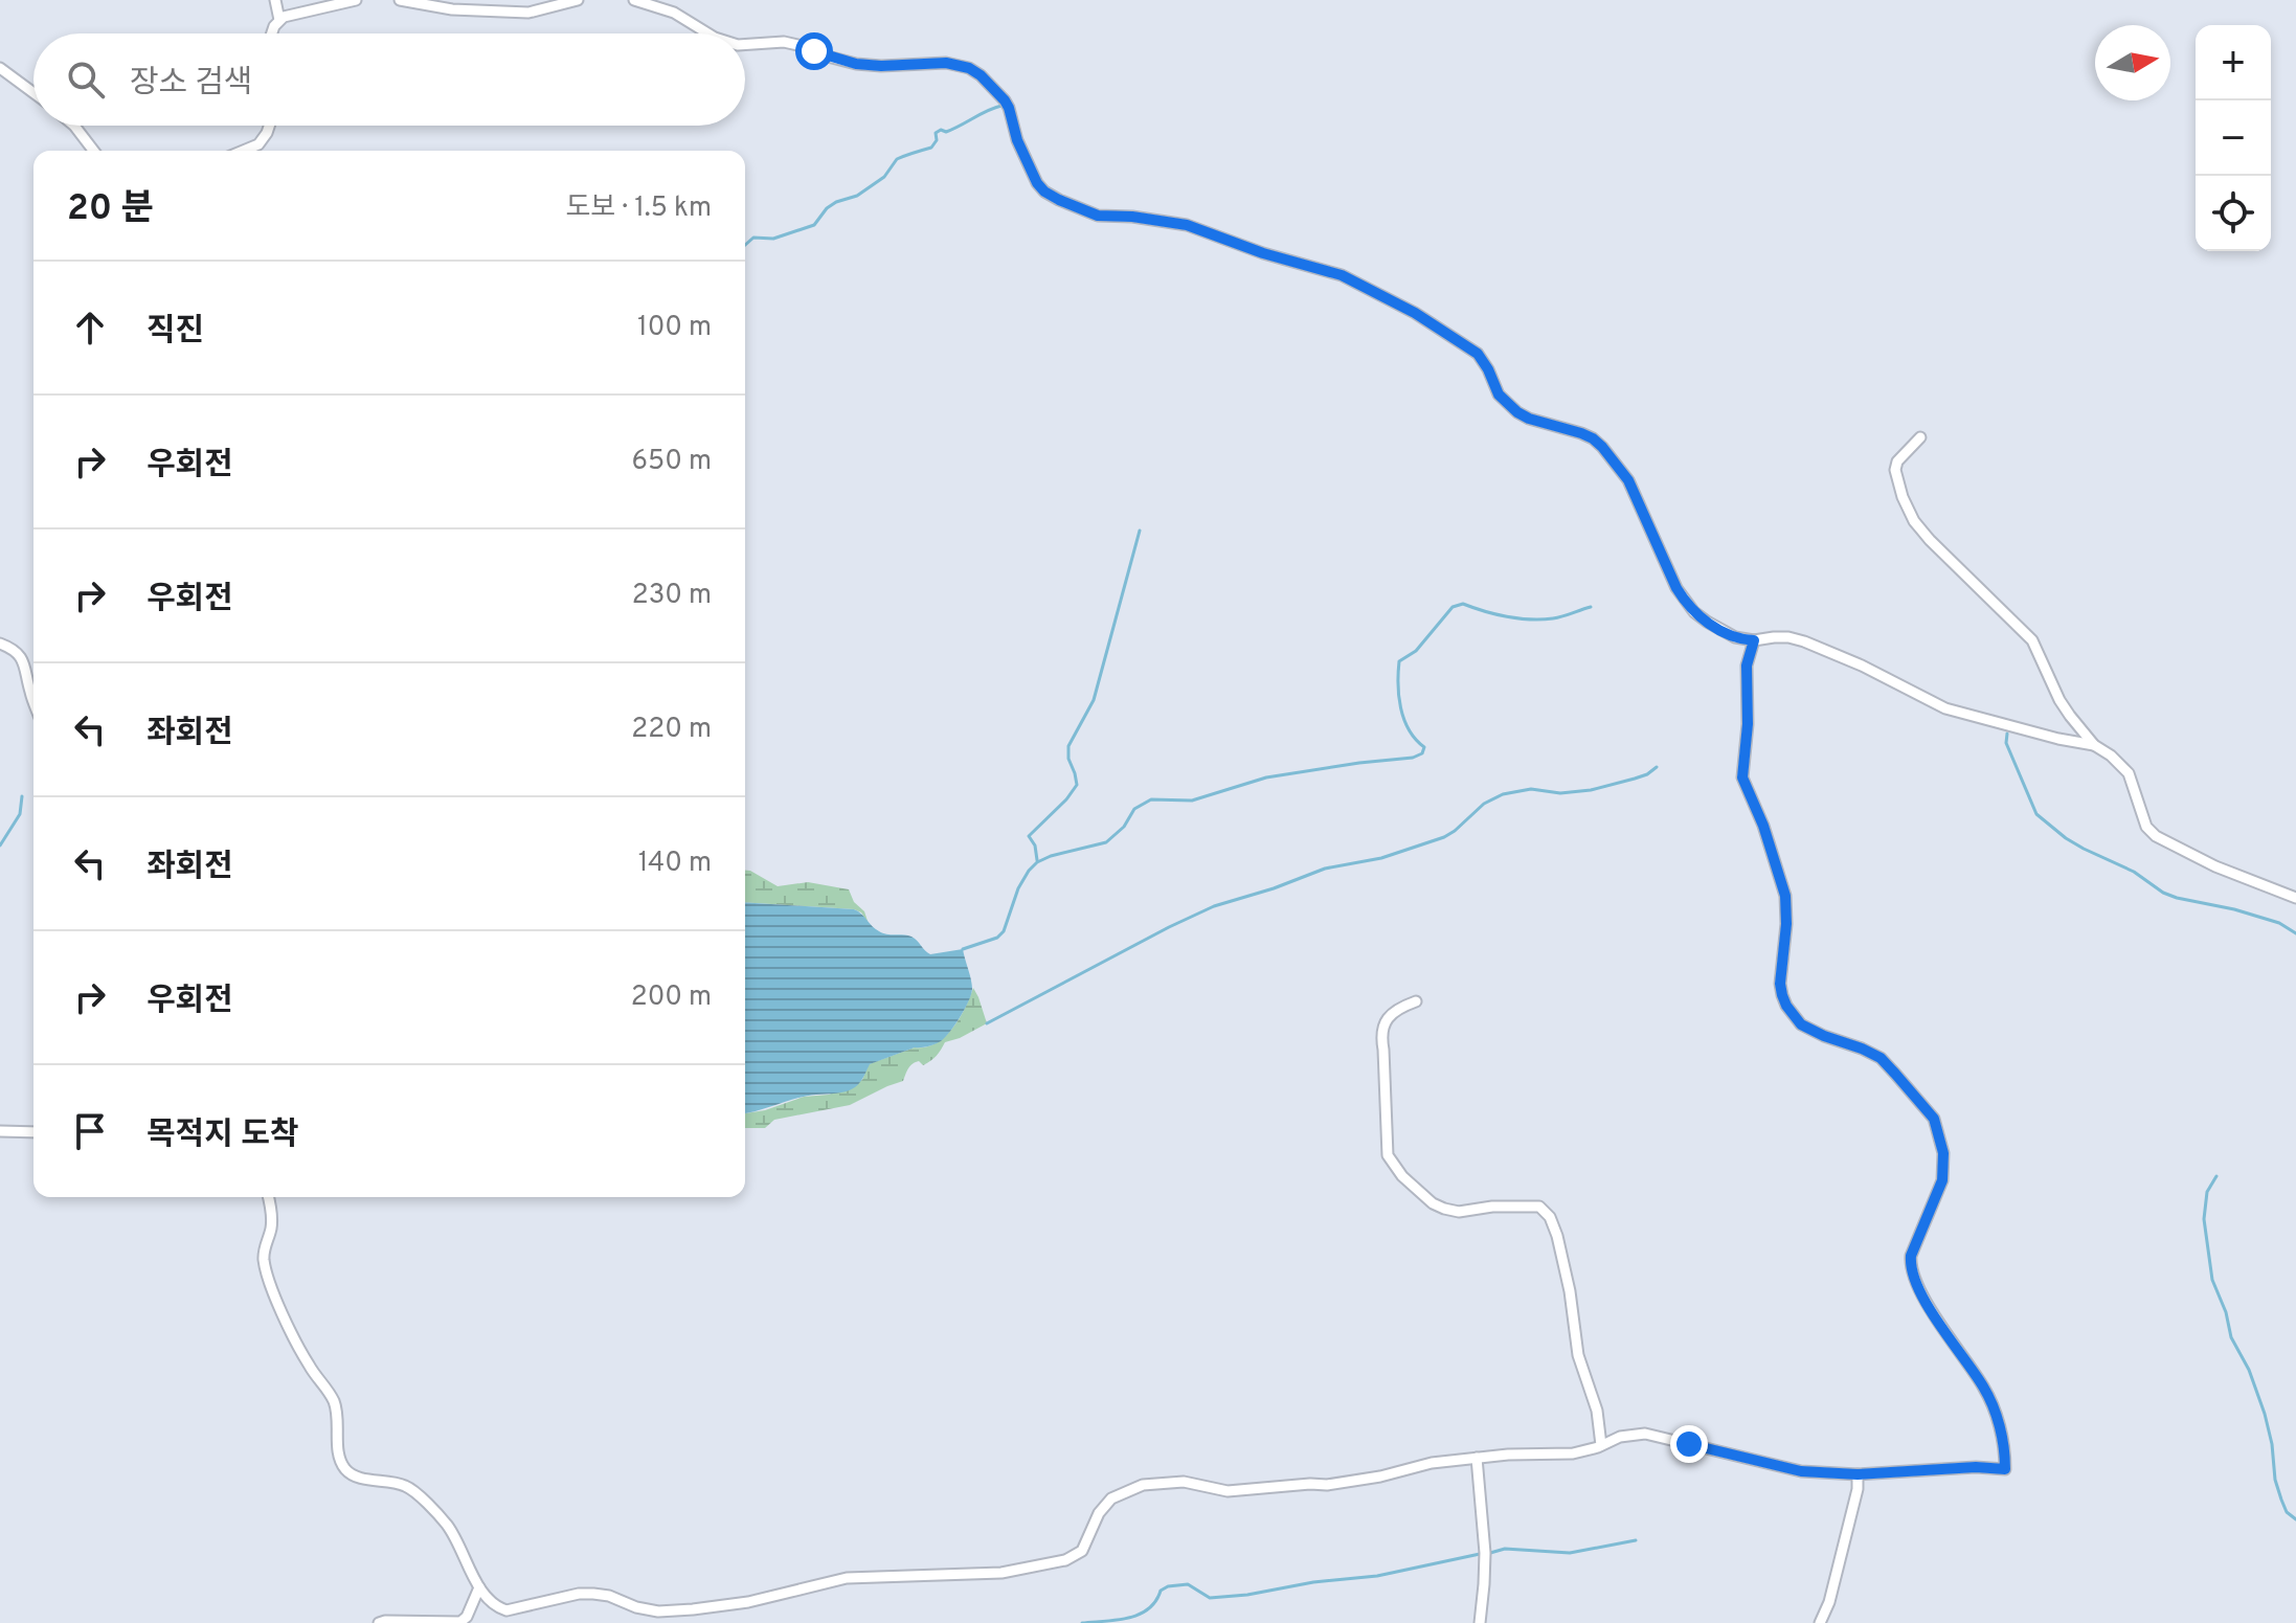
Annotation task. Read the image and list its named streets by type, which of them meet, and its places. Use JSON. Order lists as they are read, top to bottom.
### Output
{
  "north": "right",
  "page": {
    "map_buttons": ["+", "−"],
    "search": "장소 검색",
    "heading": ["20 분", "도보 · 1.5 km"],
    "list": [
      ["직진", "100 m"],
      ["우회전", "650 m"],
      ["우회전", "230 m"],
      ["좌회전", "220 m"],
      ["좌회전", "140 m"],
      ["우회전", "200 m"],
      "목적지 도착"
    ]
  }
}
